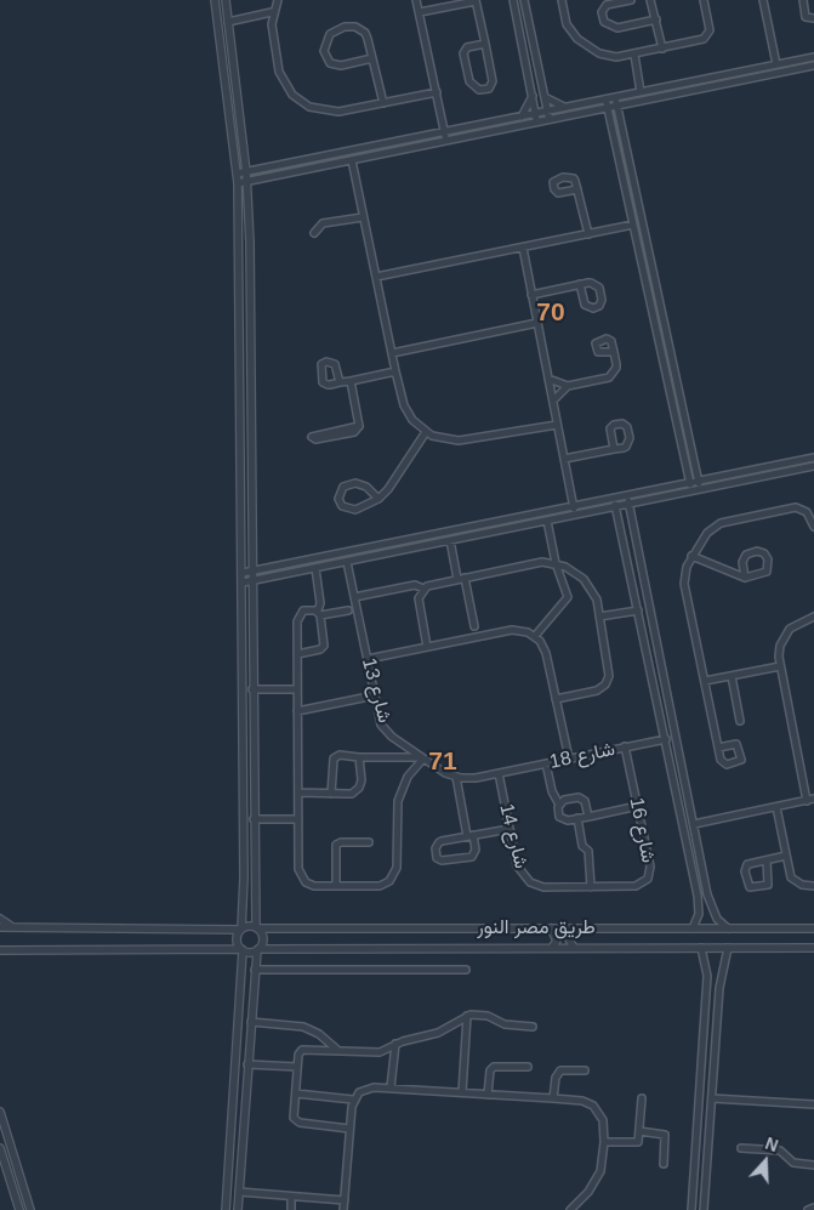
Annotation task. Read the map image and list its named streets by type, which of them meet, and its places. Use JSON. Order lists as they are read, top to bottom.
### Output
{
  "streets": {
    "street": [
      "شارع 13",
      "شارع 18",
      "شارع 16",
      "شارع 14",
      "طريق مصر النور"
    ]
  },
  "crossings": [
    ["شارع 18", "شارع 16"],
    ["شارع 18", "شارع 14"],
    ["شارع 16", "شارع 14"]
  ],
  "districts": ["70", "71"],
  "north": "top"
}
